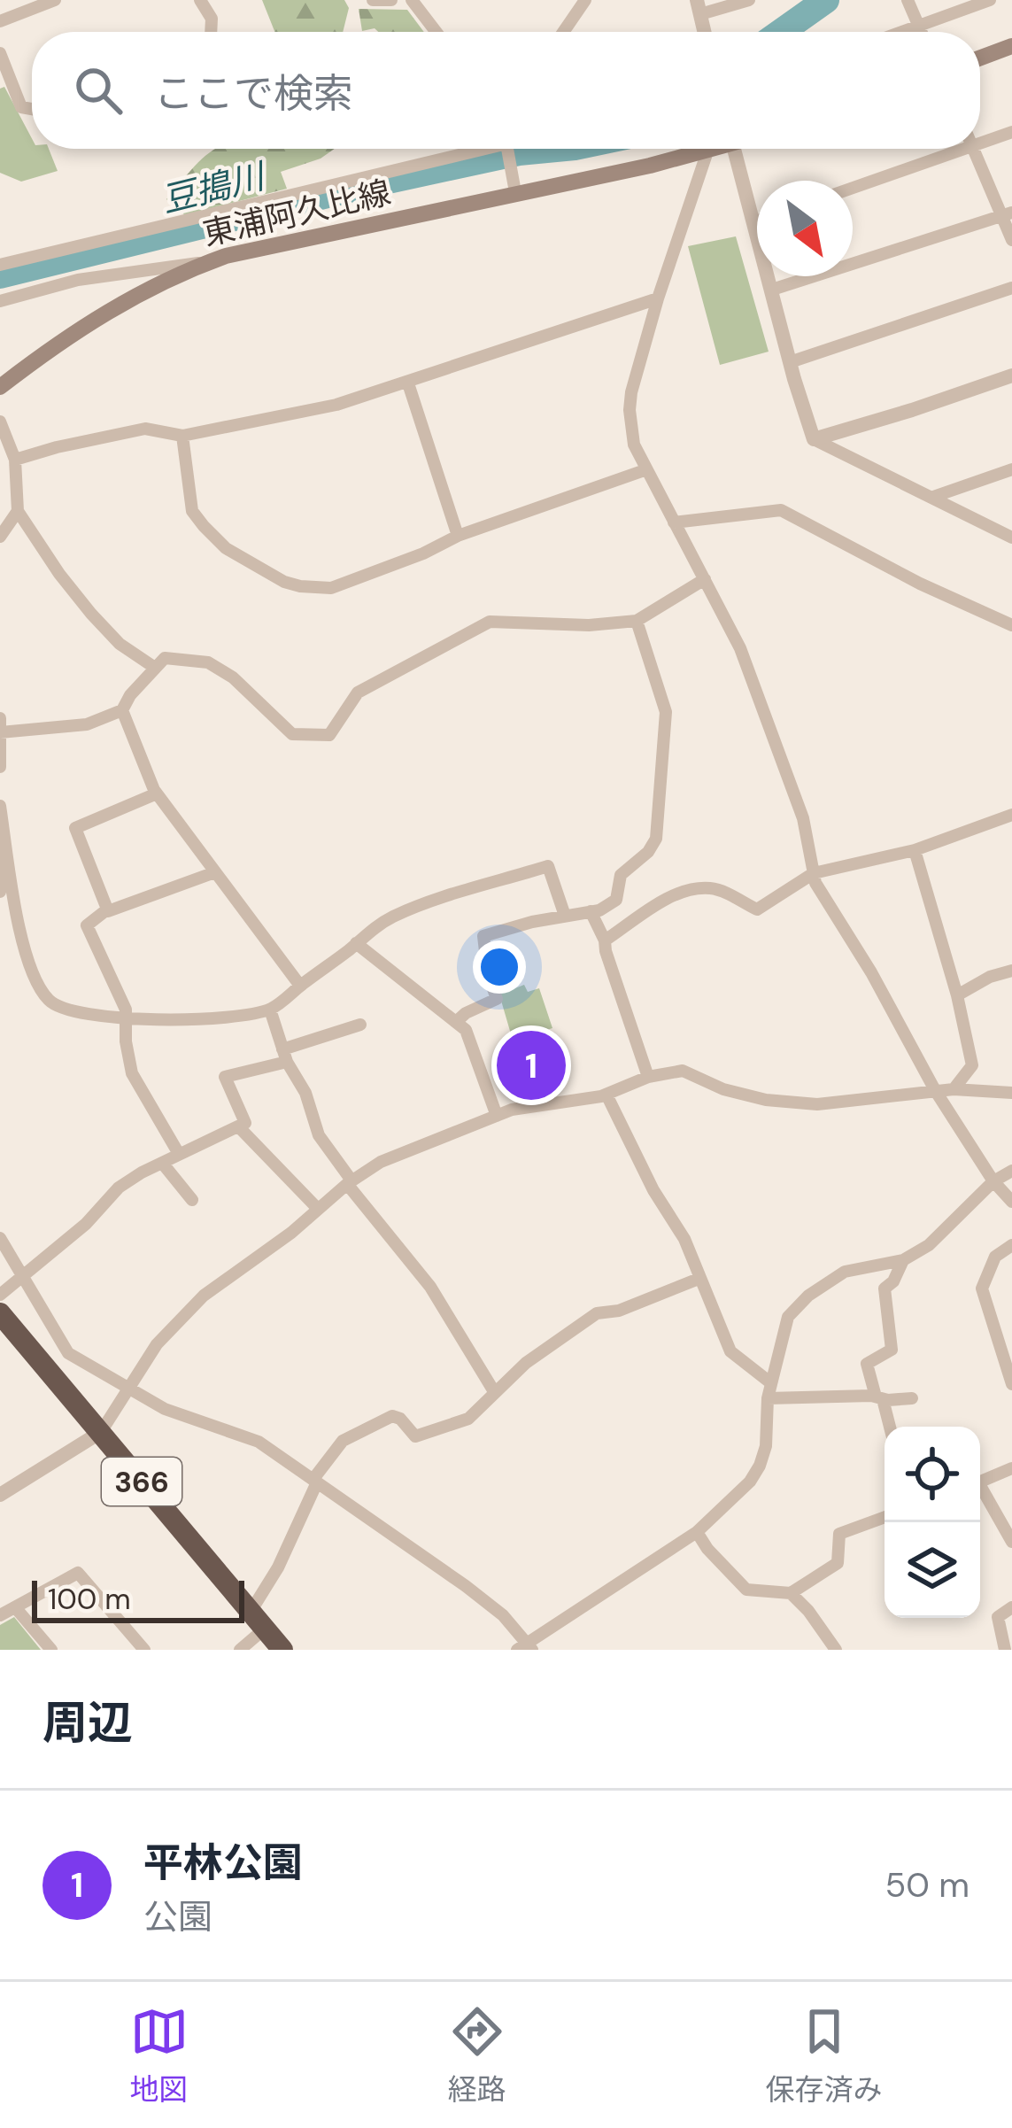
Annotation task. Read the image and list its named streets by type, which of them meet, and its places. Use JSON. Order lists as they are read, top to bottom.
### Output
{
  "streets": {
    "highway": ["366"],
    "main road": ["東浦阿久比線"]
  },
  "water": ["豆搗川"],
  "scale_bar": "100 m",
  "north": "bottom right",
  "page": {
    "search": "ここで検索",
    "pins": "1",
    "scale": "100 m",
    "heading": "周辺",
    "list": [
      {
        "mark": "1",
        "name": "平林公園",
        "note": "公園",
        "value": "50 m"
      }
    ],
    "nav": ["地図", "経路", "保存済み"]
  }
}
